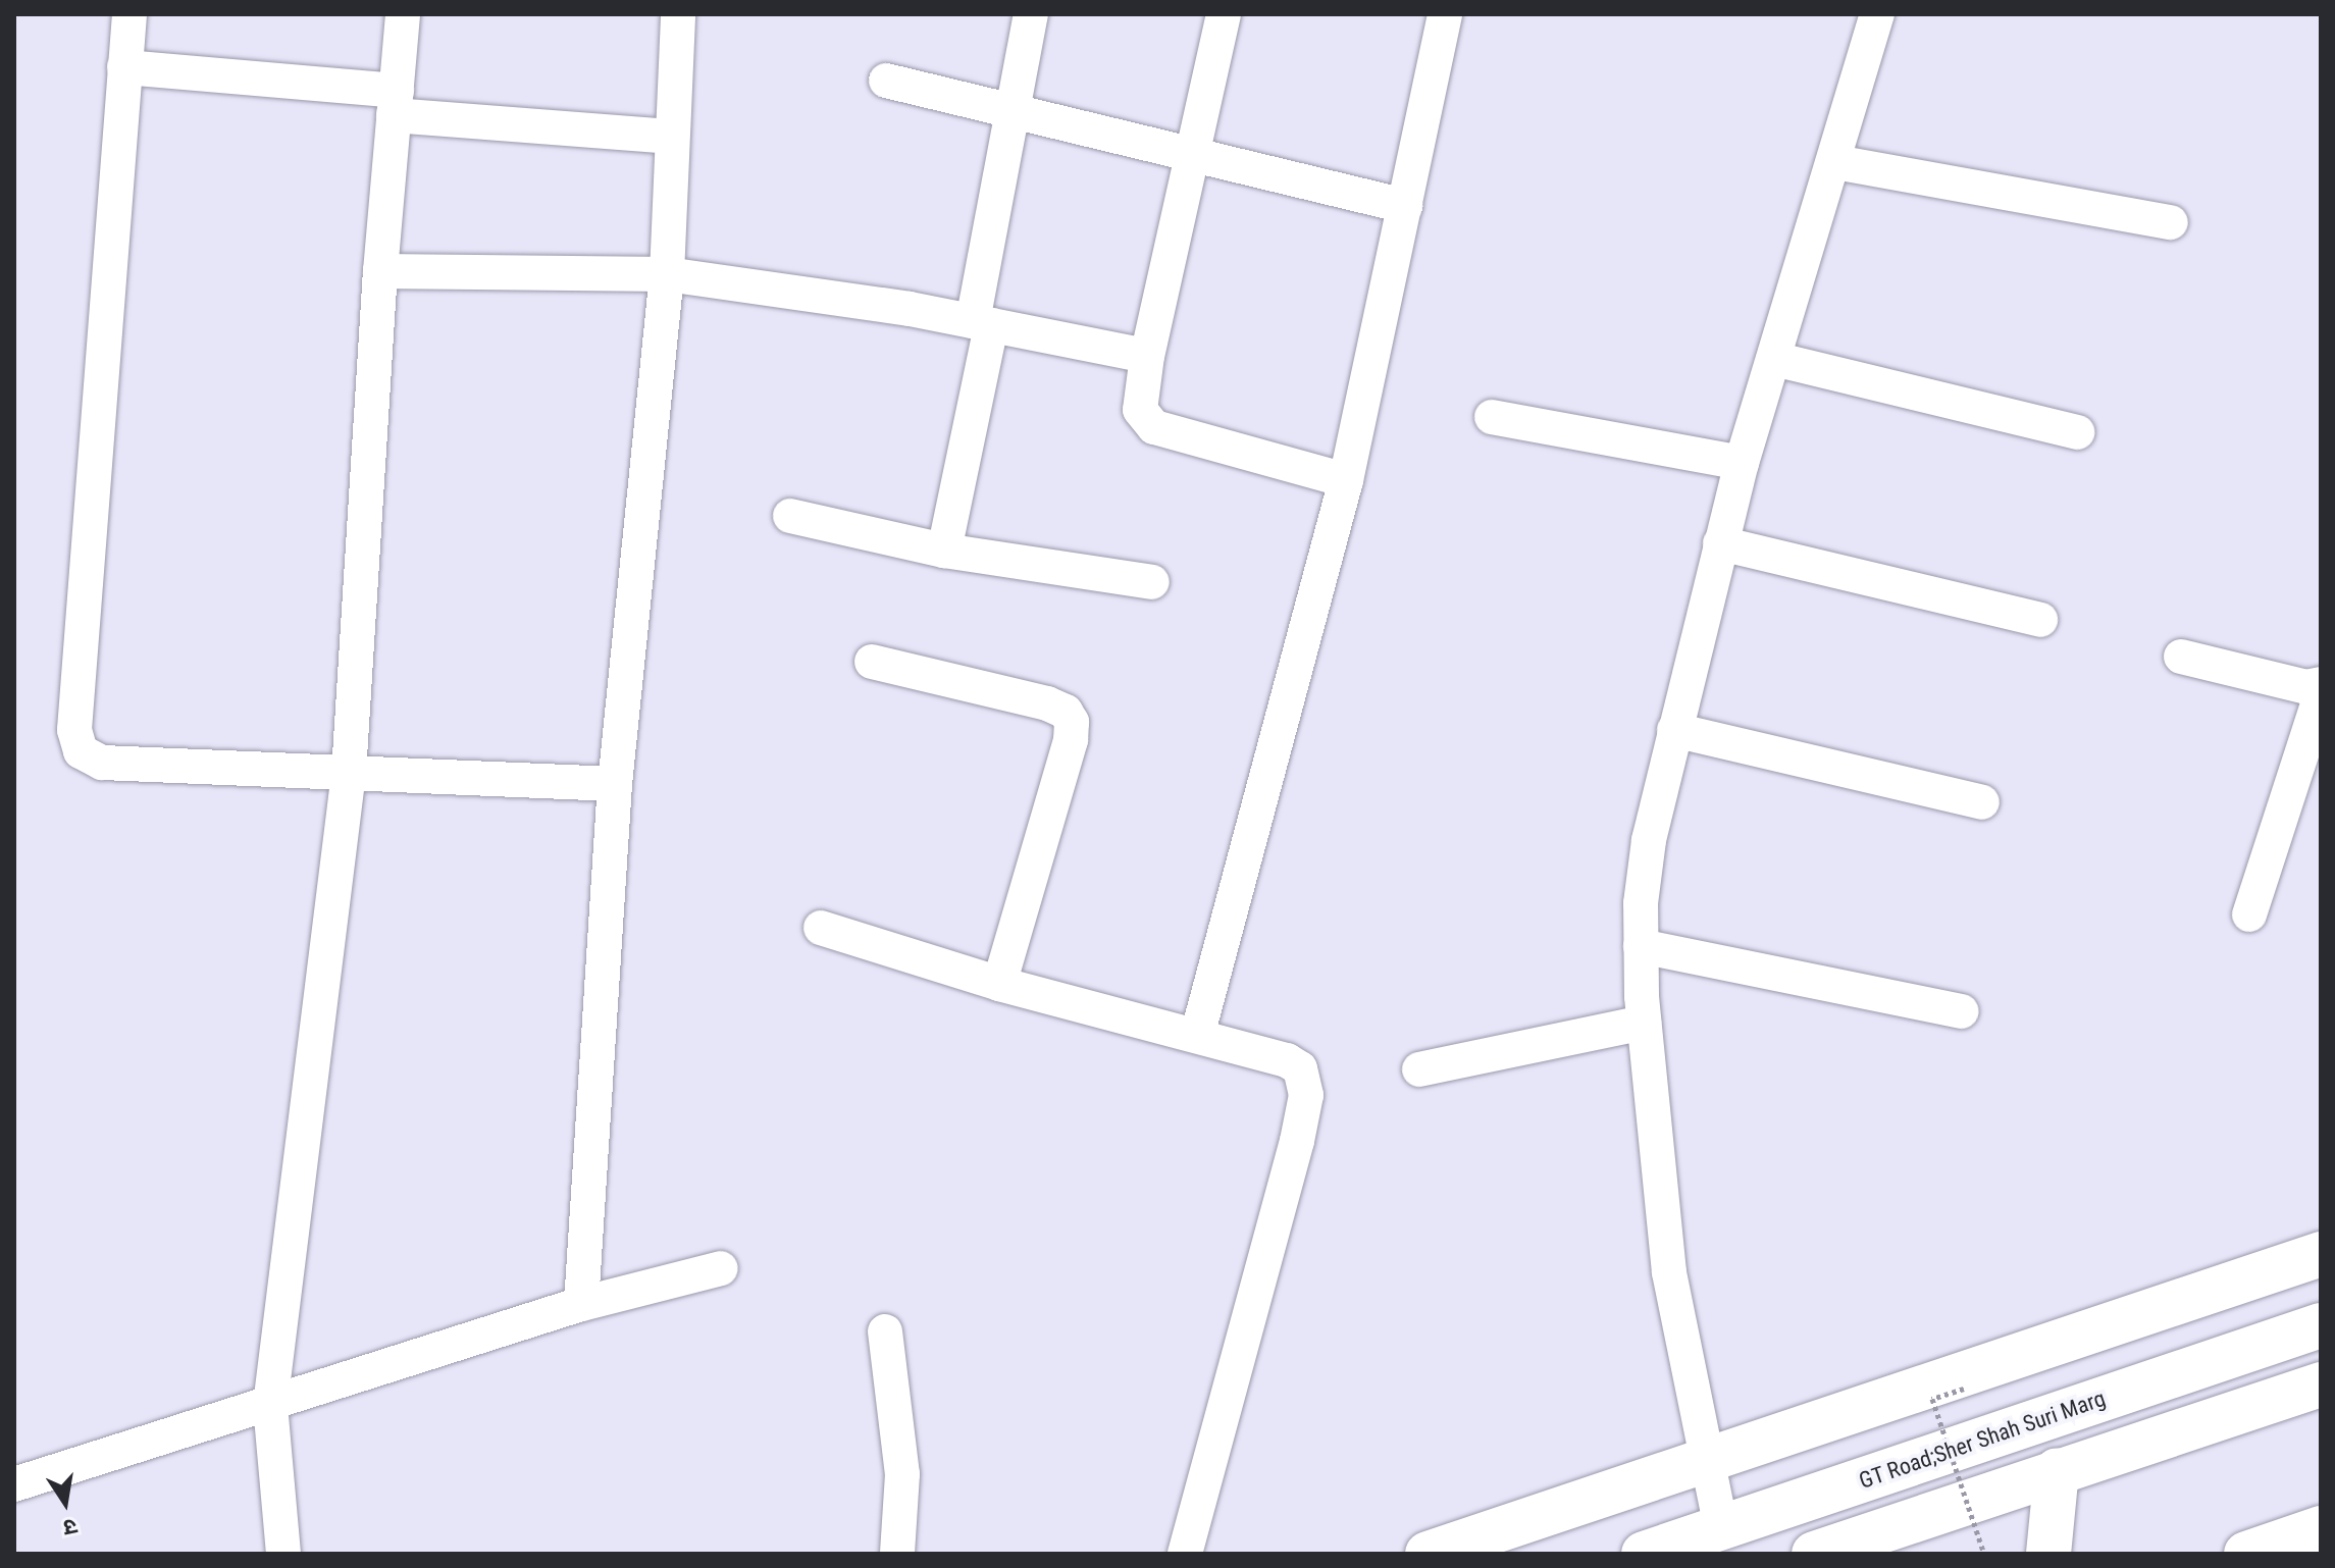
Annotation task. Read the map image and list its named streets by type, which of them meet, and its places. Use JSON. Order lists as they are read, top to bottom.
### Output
{
  "streets": {
    "main road": ["GT Road;Sher Shah Suri Marg"]
  },
  "north": "bottom"
}
